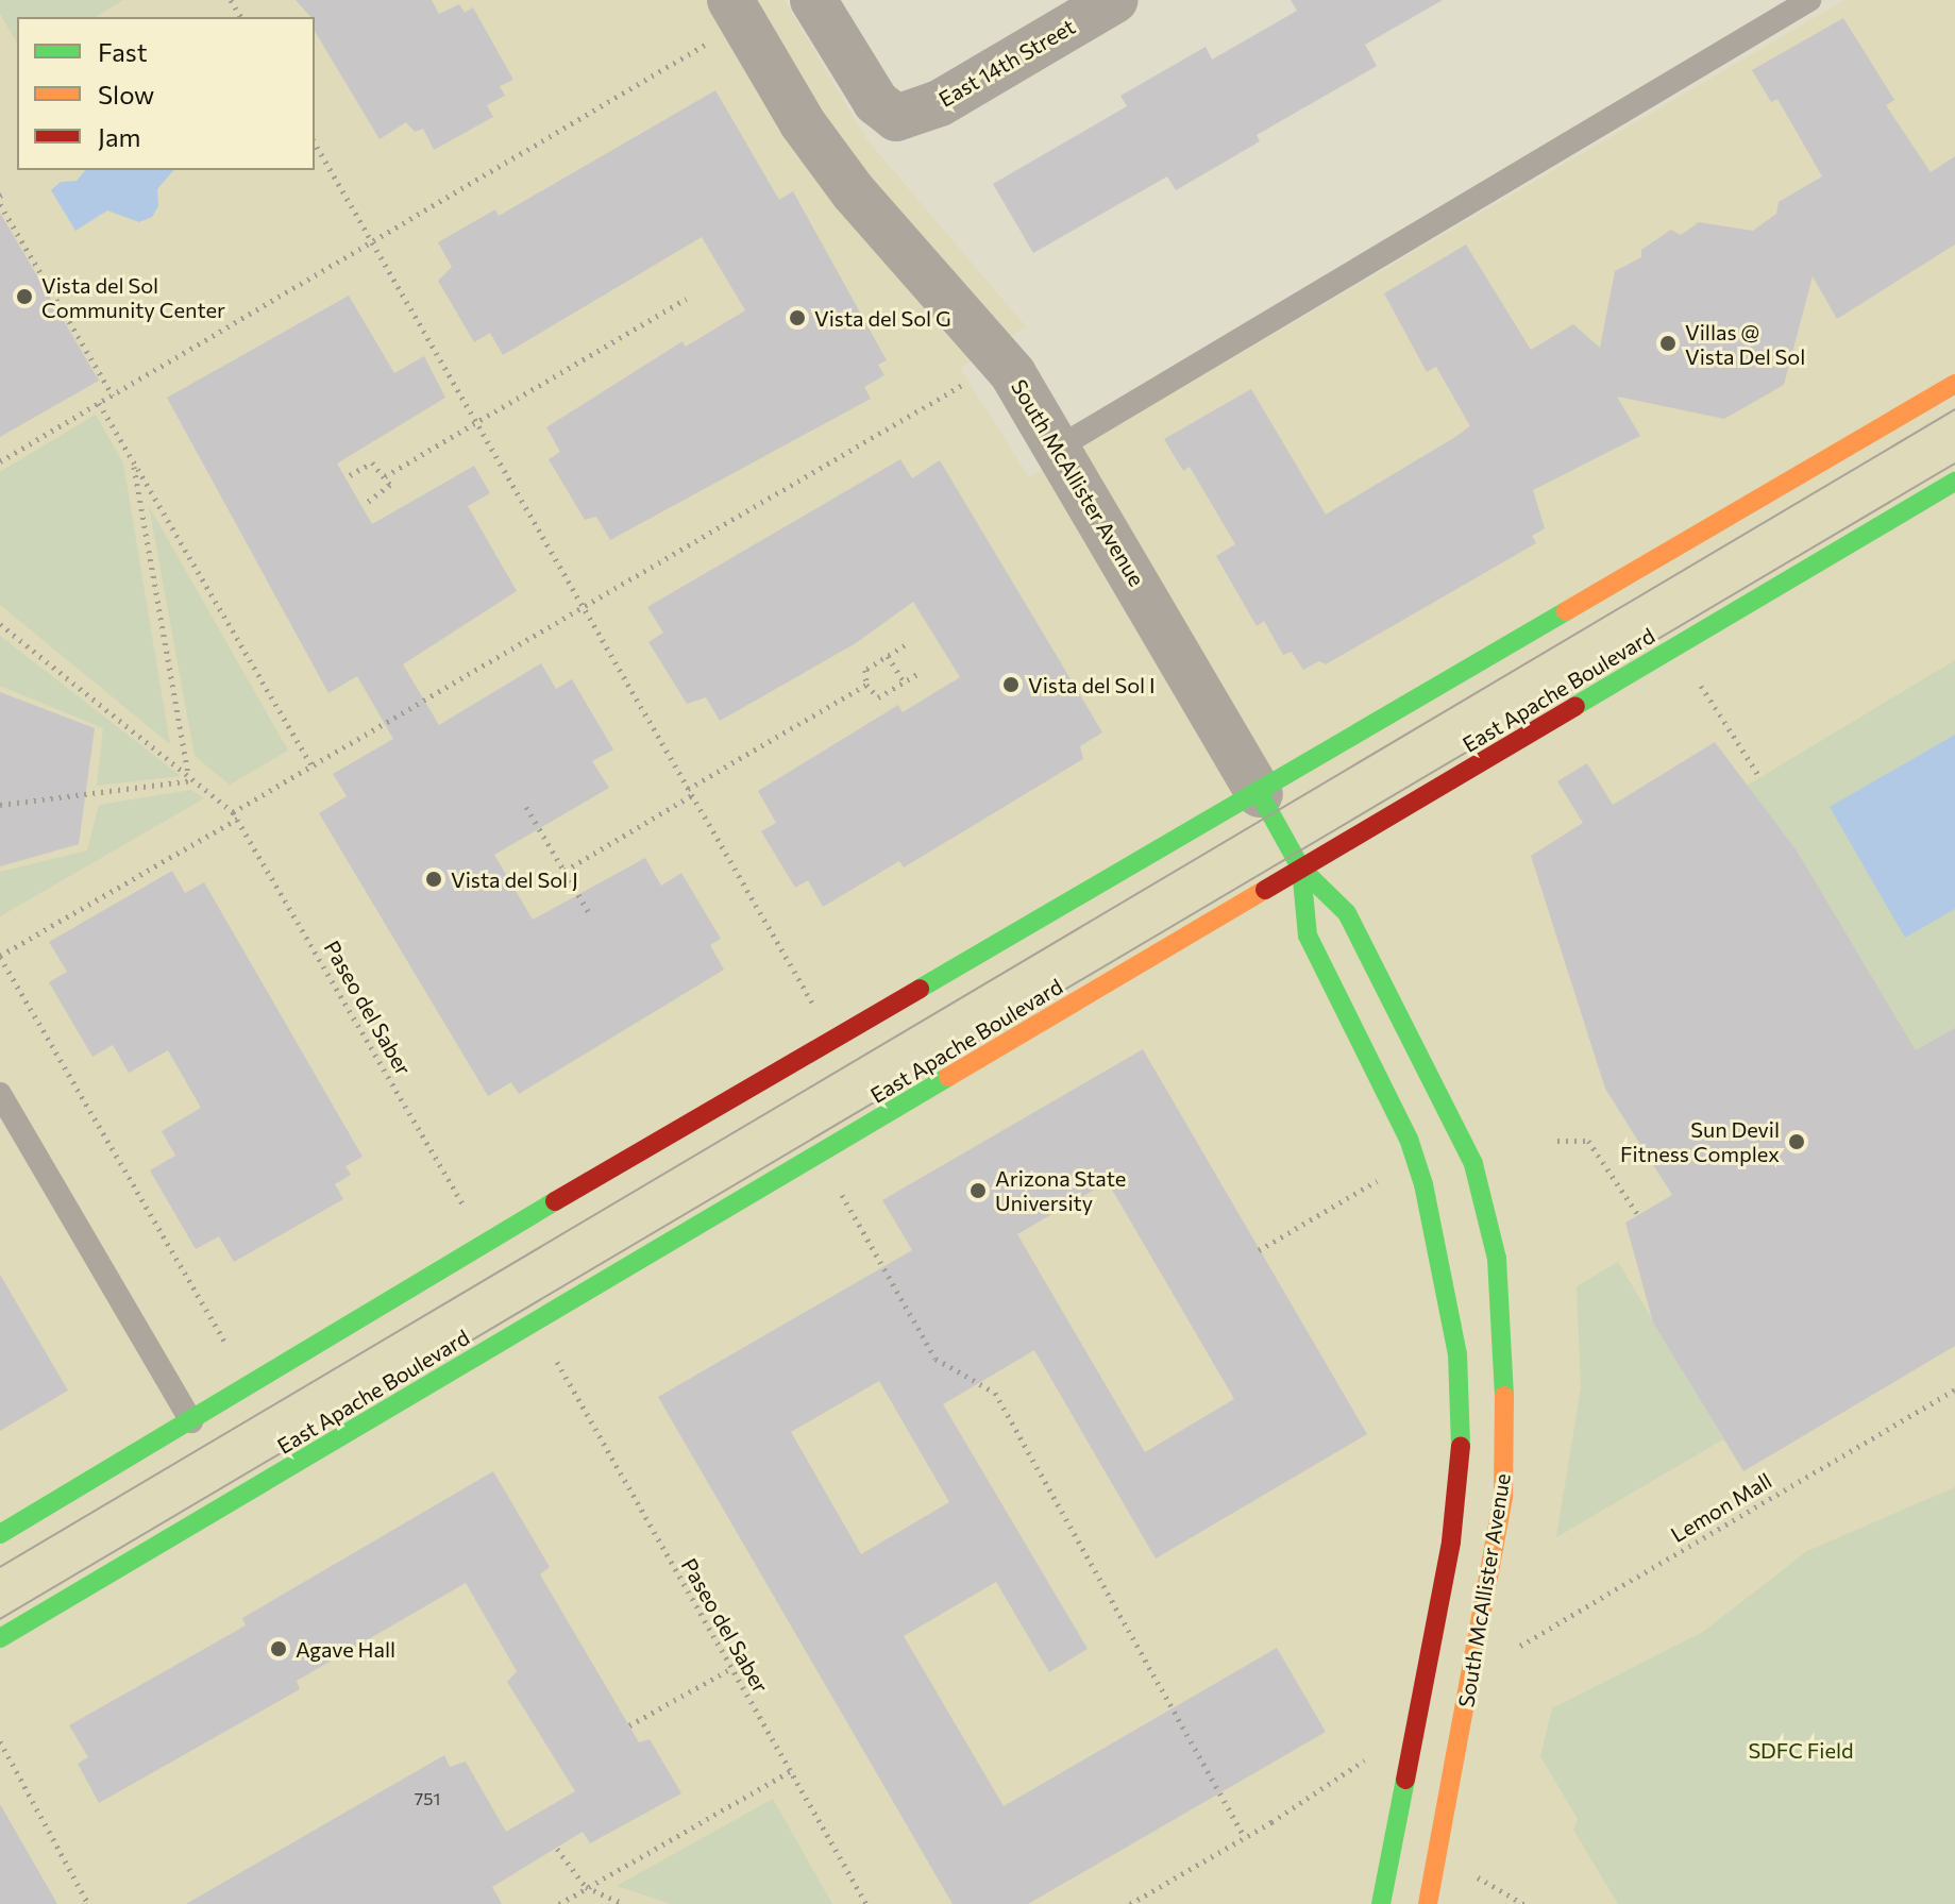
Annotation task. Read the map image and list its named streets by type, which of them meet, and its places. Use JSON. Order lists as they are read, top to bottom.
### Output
{
  "streets": {
    "main road": ["South McAllister Avenue", "East Apache Boulevard"],
    "street": ["East 14th Street"],
    "path": ["Paseo del Saber", "Lemon Mall"]
  },
  "crossings": [
    ["South McAllister Avenue", "East Apache Boulevard"]
  ],
  "parks": ["SDFC Field"],
  "places": [
    "Vista del Sol Community Center",
    "Vista del Sol G",
    "Villas @ Vista Del Sol",
    "Vista del Sol I",
    "Vista del Sol J",
    "Sun Devil Fitness Complex",
    "Arizona State University",
    "Agave Hall"
  ],
  "house_numbers": ["751"],
  "legend": ["Fast", "Slow", "Jam"]
}
